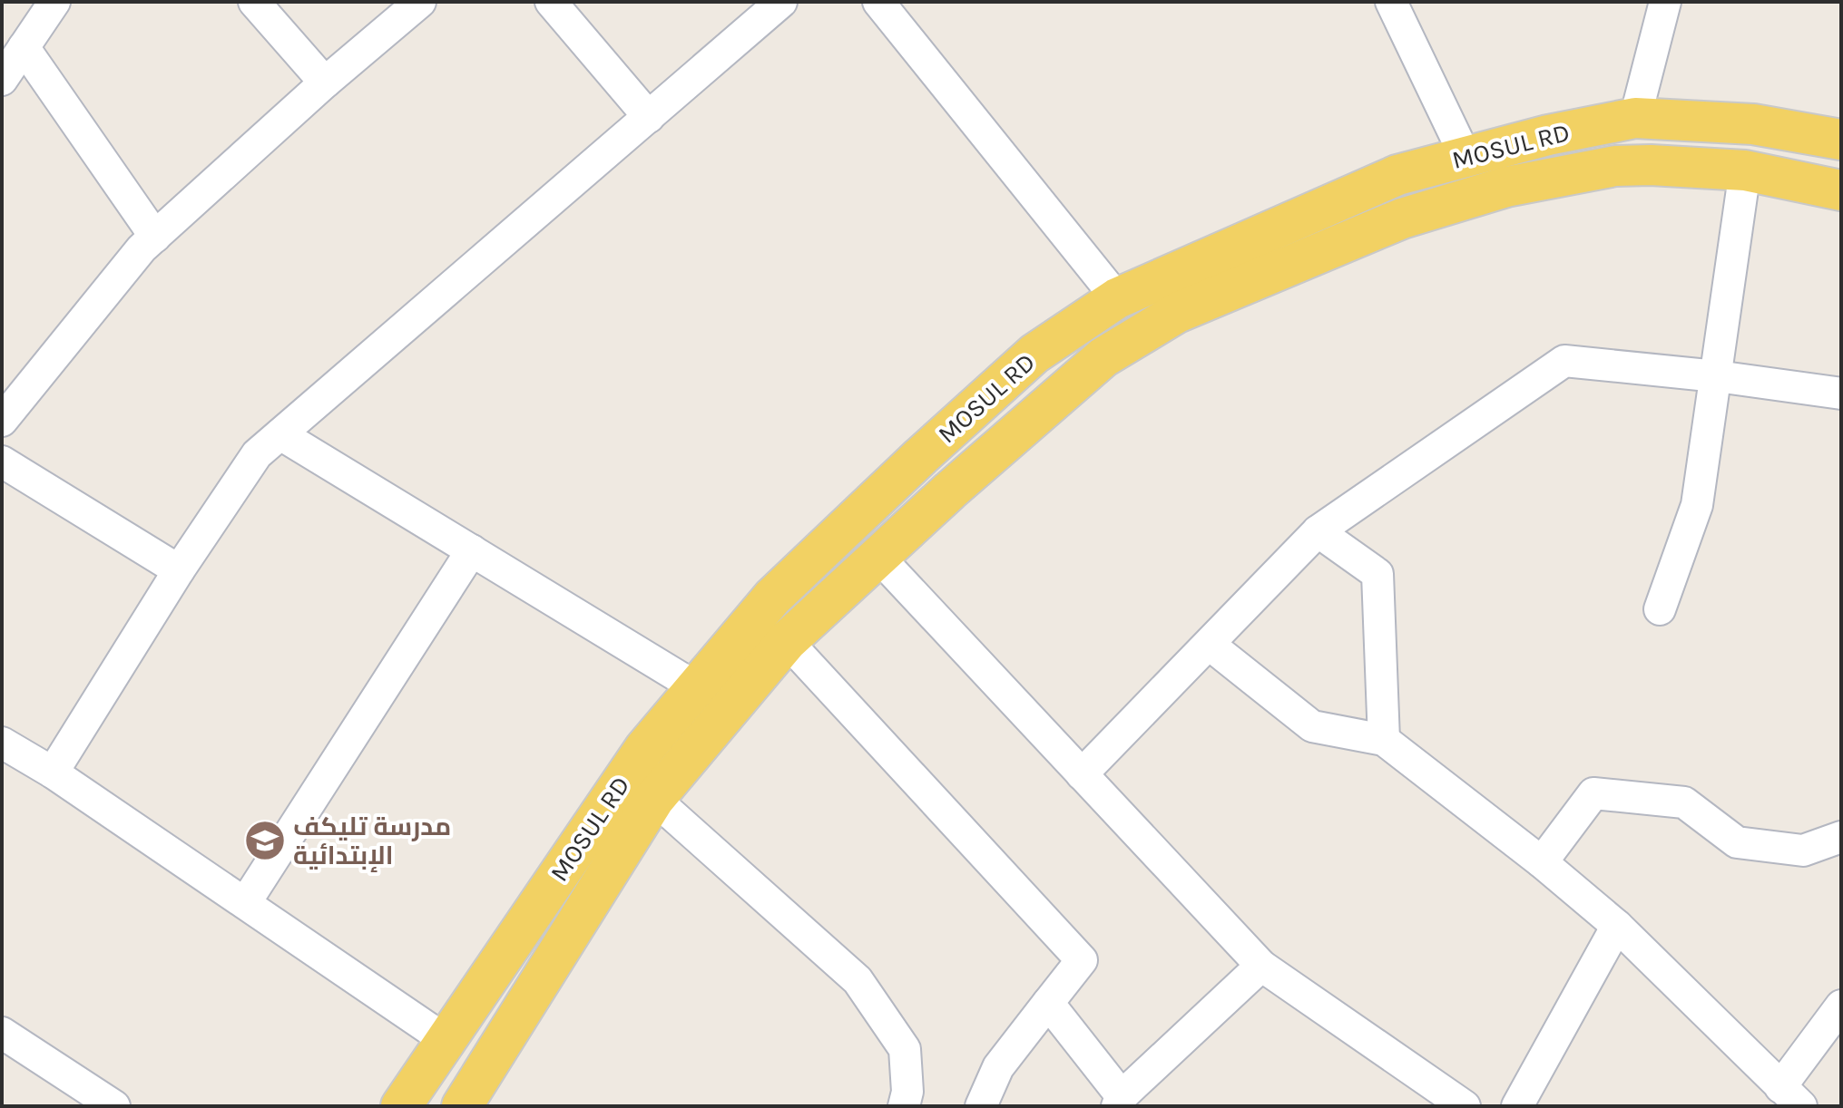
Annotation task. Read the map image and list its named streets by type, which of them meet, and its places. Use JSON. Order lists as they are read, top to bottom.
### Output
{
  "streets": {
    "main road": ["MOSUL RD"]
  },
  "places": {
    "school or university": ["مدرسة تليكف الإبتدائية"]
  }
}
